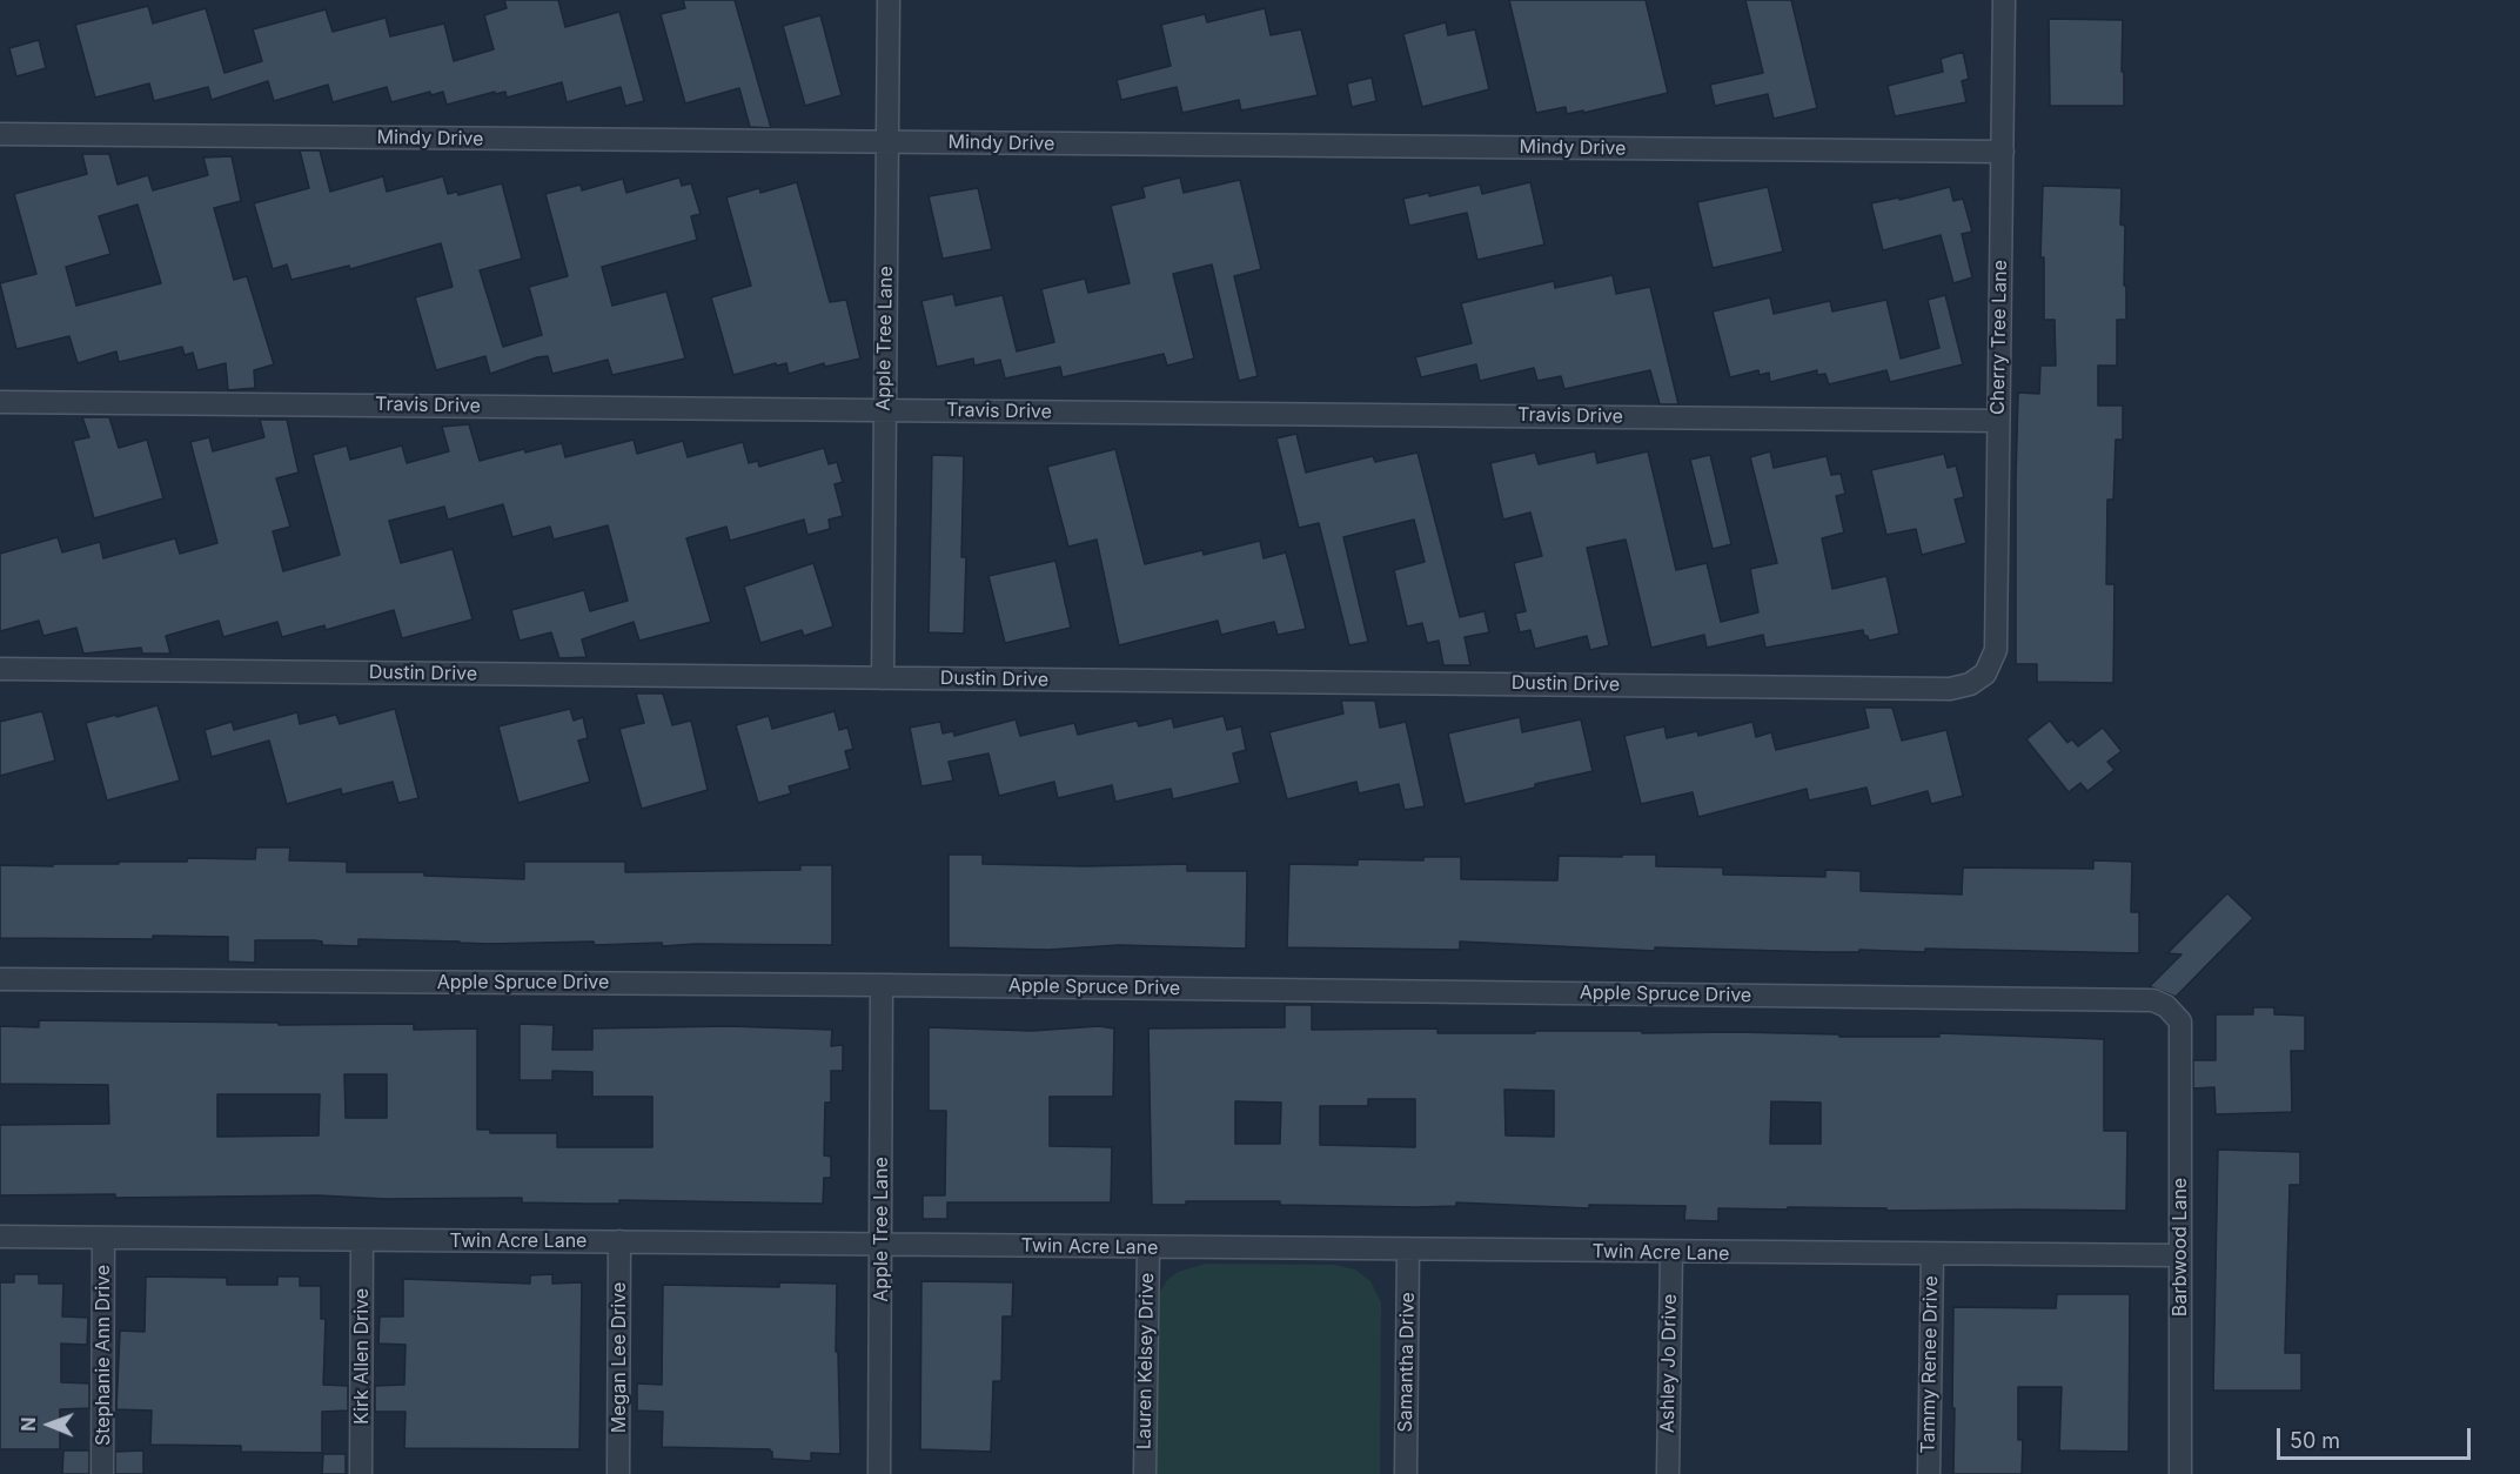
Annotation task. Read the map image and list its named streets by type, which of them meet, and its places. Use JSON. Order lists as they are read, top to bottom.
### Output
{
  "streets": {
    "street": [
      "Mindy Drive",
      "Cherry Tree Lane",
      "Apple Tree Lane",
      "Travis Drive",
      "Dustin Drive",
      "Apple Spruce Drive",
      "Twin Acre Lane",
      "Barbwood Lane",
      "Stephanie Ann Drive",
      "Kirk Allen Drive",
      "Megan Lee Drive",
      "Lauren Kelsey Drive",
      "Samantha Drive",
      "Ashley Jo Drive",
      "Tammy Renee Drive"
    ]
  },
  "crossings": [
    ["Mindy Drive", "Cherry Tree Lane"],
    ["Mindy Drive", "Apple Tree Lane"],
    ["Cherry Tree Lane", "Travis Drive"],
    ["Cherry Tree Lane", "Dustin Drive"],
    ["Apple Tree Lane", "Travis Drive"],
    ["Apple Tree Lane", "Dustin Drive"],
    ["Apple Tree Lane", "Apple Spruce Drive"],
    ["Apple Tree Lane", "Twin Acre Lane"],
    ["Apple Spruce Drive", "Barbwood Lane"],
    ["Twin Acre Lane", "Barbwood Lane"],
    ["Twin Acre Lane", "Stephanie Ann Drive"],
    ["Twin Acre Lane", "Kirk Allen Drive"],
    ["Twin Acre Lane", "Megan Lee Drive"],
    ["Twin Acre Lane", "Lauren Kelsey Drive"],
    ["Twin Acre Lane", "Samantha Drive"],
    ["Twin Acre Lane", "Ashley Jo Drive"],
    ["Twin Acre Lane", "Tammy Renee Drive"]
  ],
  "scale_bar": "50 m",
  "north": "left"
}
